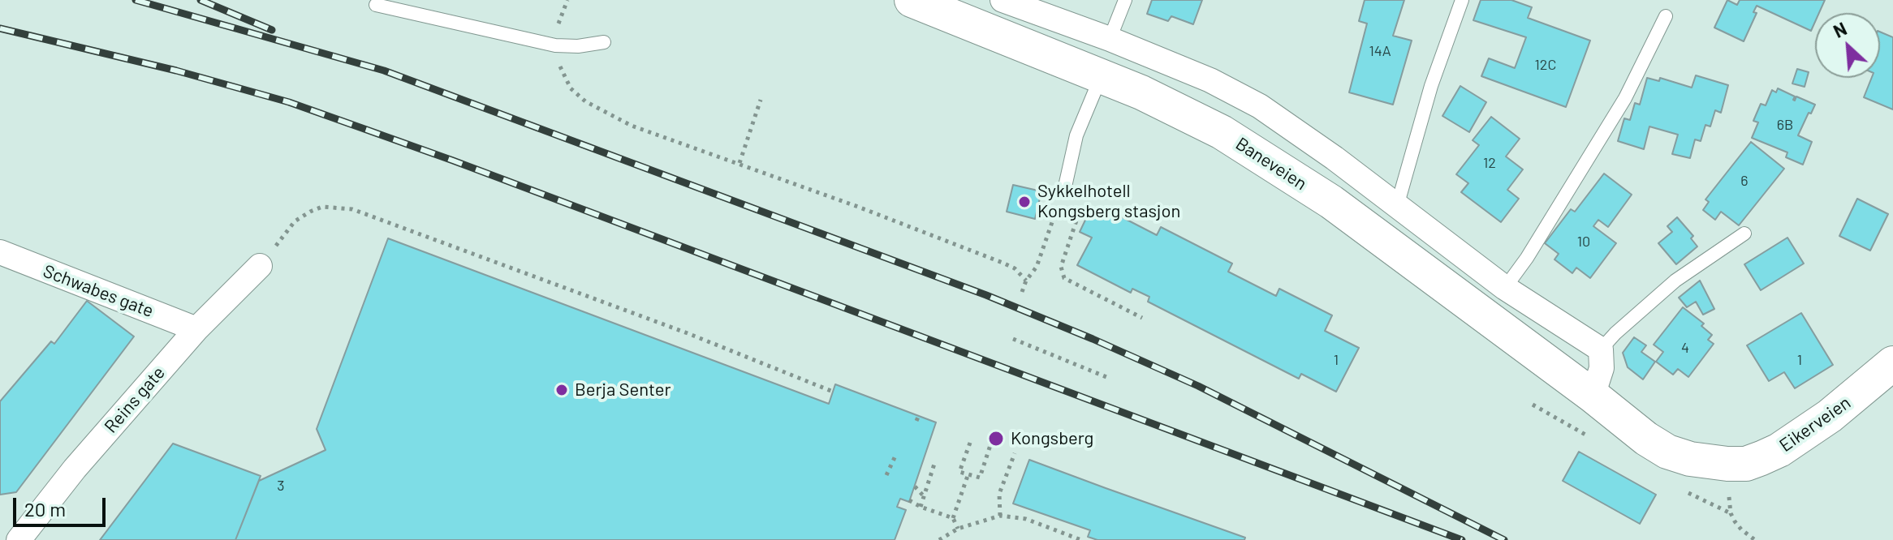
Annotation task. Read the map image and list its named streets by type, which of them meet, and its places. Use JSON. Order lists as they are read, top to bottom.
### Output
{
  "streets": {
    "main road": ["Baneveien", "Eikerveien"],
    "street": ["Schwabes gate", "Reins gate"]
  },
  "crossings": [
    ["Baneveien", "Eikerveien"],
    ["Schwabes gate", "Reins gate"]
  ],
  "places": ["Sykkelhotell Kongsberg stasjon", "Berja Senter", "Kongsberg"],
  "house_numbers": [
    "14A",
    "12C",
    "6B",
    "12",
    "6",
    "10",
    "4",
    "1",
    "1",
    "3"
  ],
  "scale_bar": "20 m",
  "north": "top left"
}
